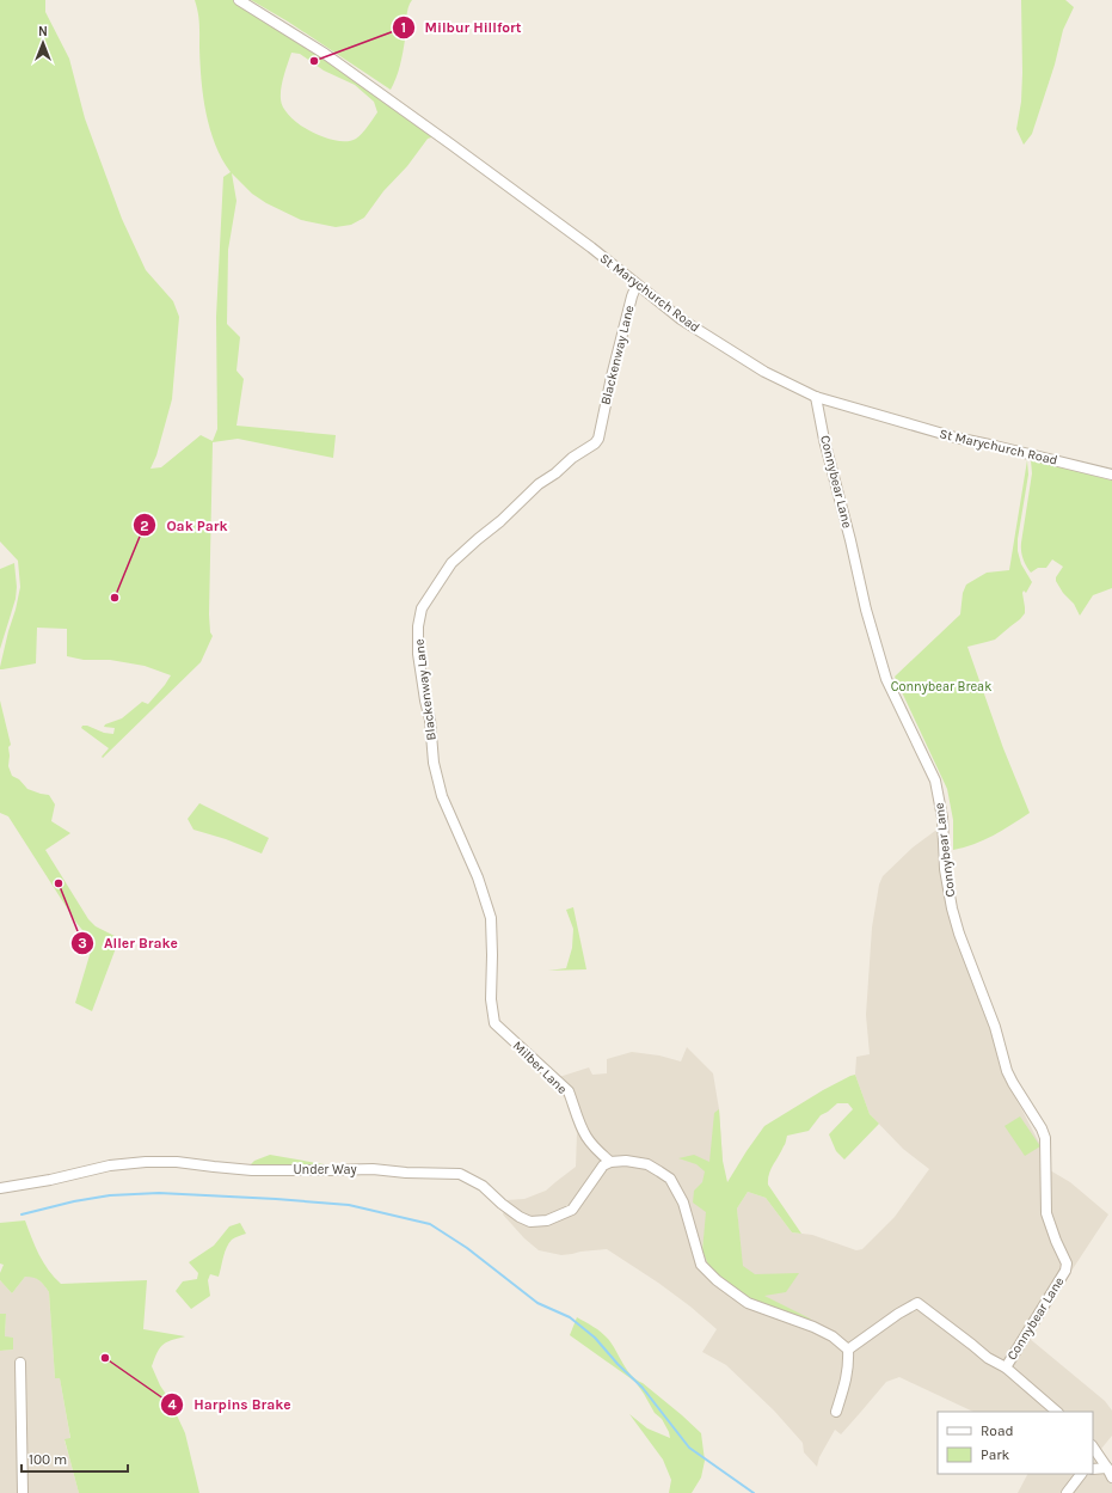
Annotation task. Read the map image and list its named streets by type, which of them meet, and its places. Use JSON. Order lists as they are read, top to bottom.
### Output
{
  "streets": {
    "street": [
      "St Marychurch Road",
      "Blackenway Lane",
      "Connybear Lane",
      "Milber Lane",
      "Under Way"
    ]
  },
  "crossings": [
    ["St Marychurch Road", "Blackenway Lane"],
    ["St Marychurch Road", "Connybear Lane"],
    ["Blackenway Lane", "Milber Lane"],
    ["Milber Lane", "Under Way"]
  ],
  "parks": ["Connybear Break"],
  "places": [
    "Milbur Hillfort",
    "Oak Park",
    "Aller Brake",
    "Harpins Brake"
  ],
  "legend": ["Road", "Park"],
  "scale_bar": "100 m",
  "north": "top"
}
